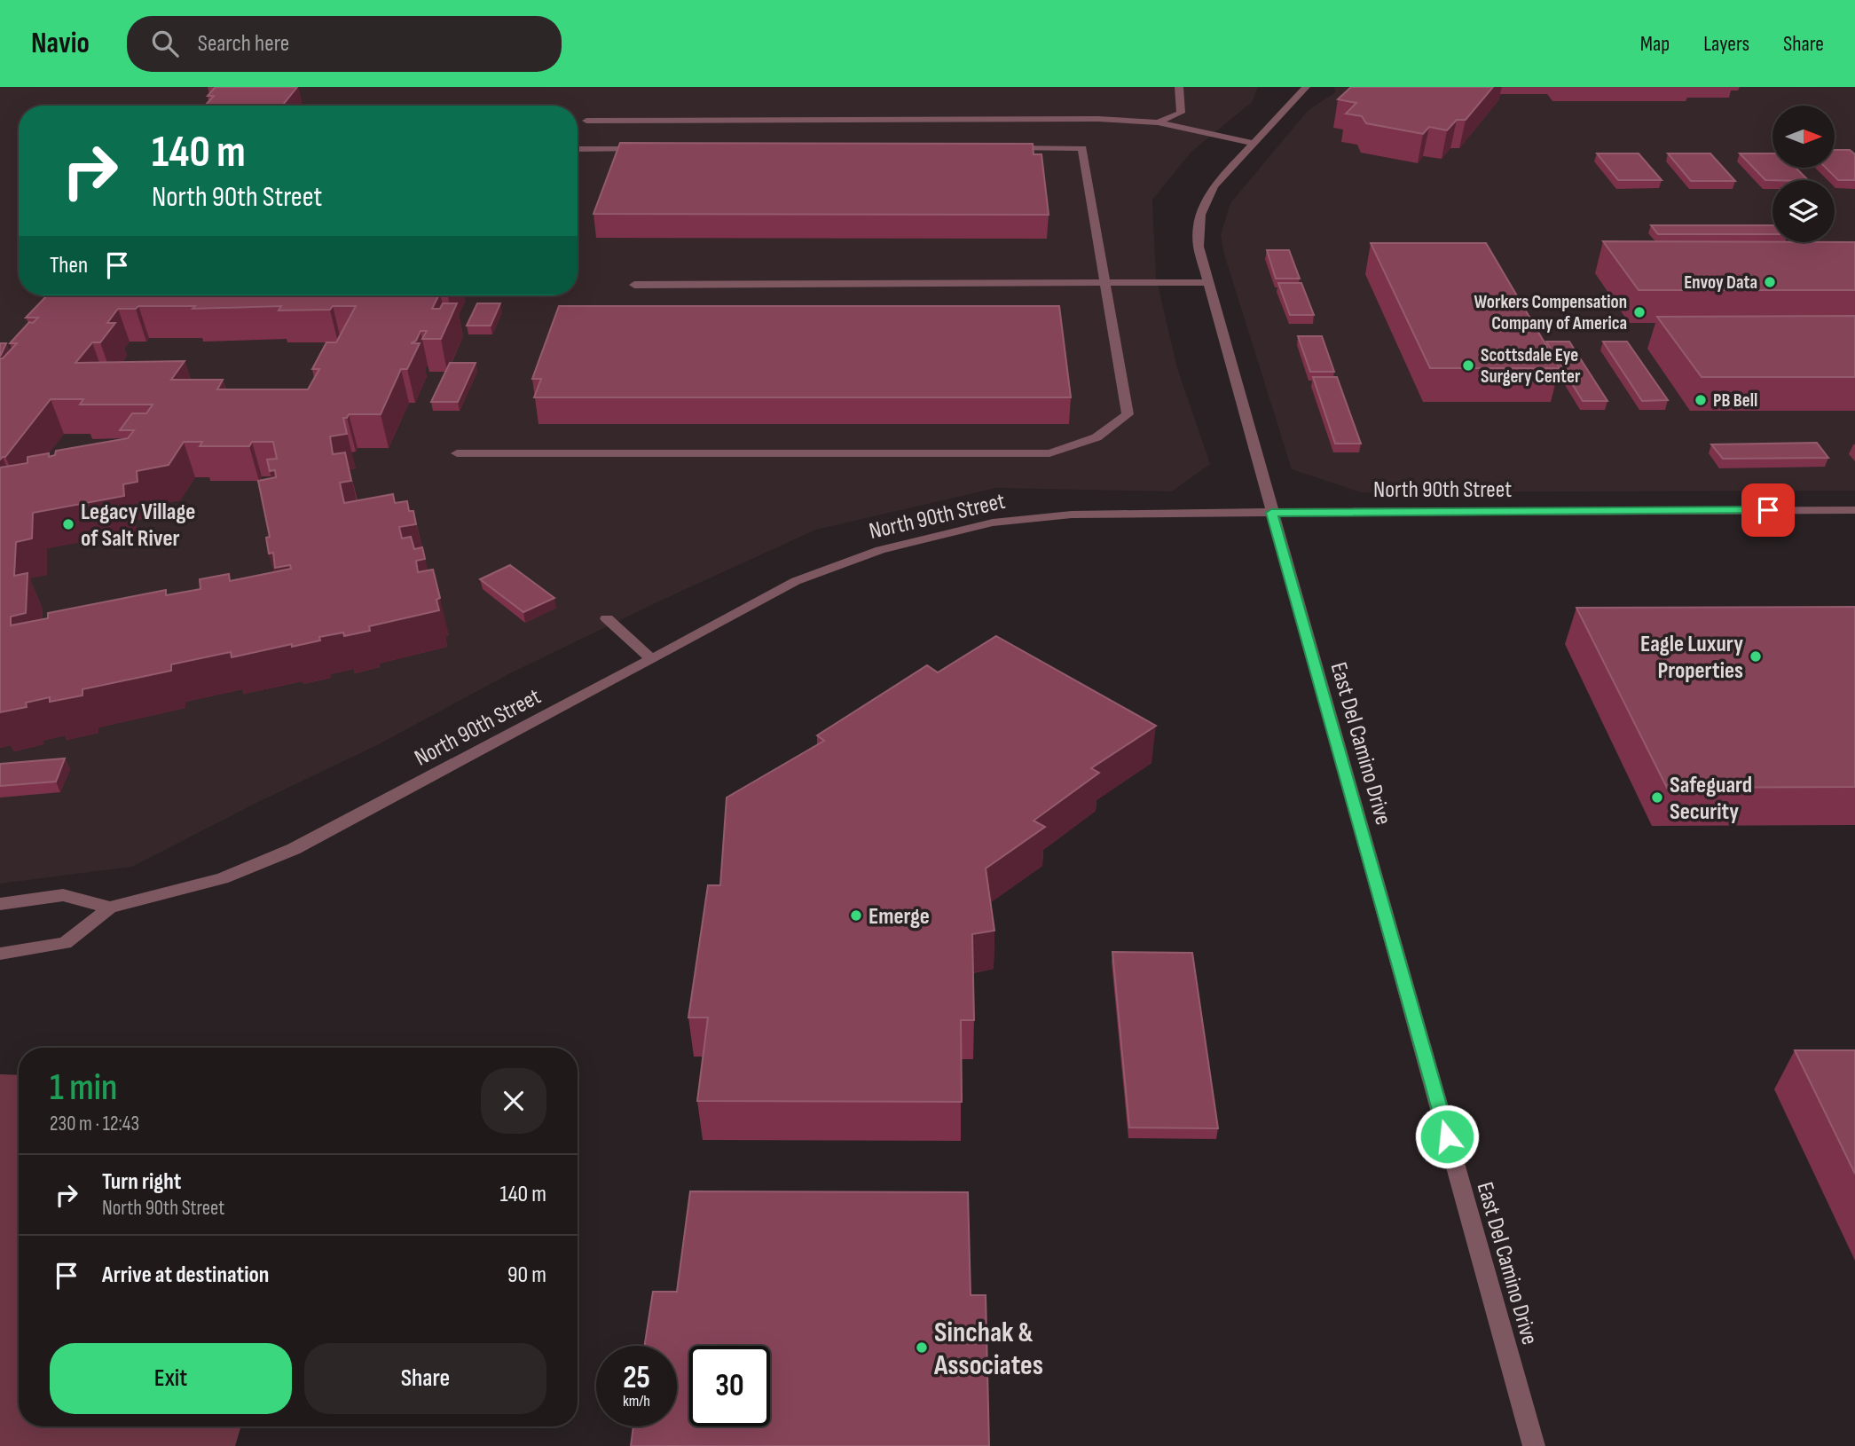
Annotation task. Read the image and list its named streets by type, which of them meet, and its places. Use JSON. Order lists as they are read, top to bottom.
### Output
{
  "streets": {
    "street": ["North 90th Street", "East Del Camino Drive"]
  },
  "crossings": [
    ["North 90th Street", "East Del Camino Drive"]
  ],
  "places": [
    "Envoy Data",
    "Workers Compensation Company of America",
    "Scottsdale Eye Surgery Center",
    "PB Bell",
    "Legacy Village of Salt River",
    "Eagle Luxury Properties",
    "Safeguard Security",
    "Emerge",
    "Sinchak & Associates"
  ],
  "north": "right",
  "page": {
    "header": "Navio",
    "search": "Search here",
    "nav": ["Map", "Layers", "Share"],
    "turn": ["140 m", "North 90th Street"],
    "then": "Then",
    "heading": ["1 min", "230 m · 12:43"],
    "list": [
      {
        "name": "Turn right",
        "note": "North 90th Street",
        "value": "140 m"
      },
      {
        "name": "Arrive at destination",
        "value": "90 m"
      }
    ],
    "buttons": ["Exit", "Share"],
    "speed": "25 km/h",
    "limit": "30"
  }
}
